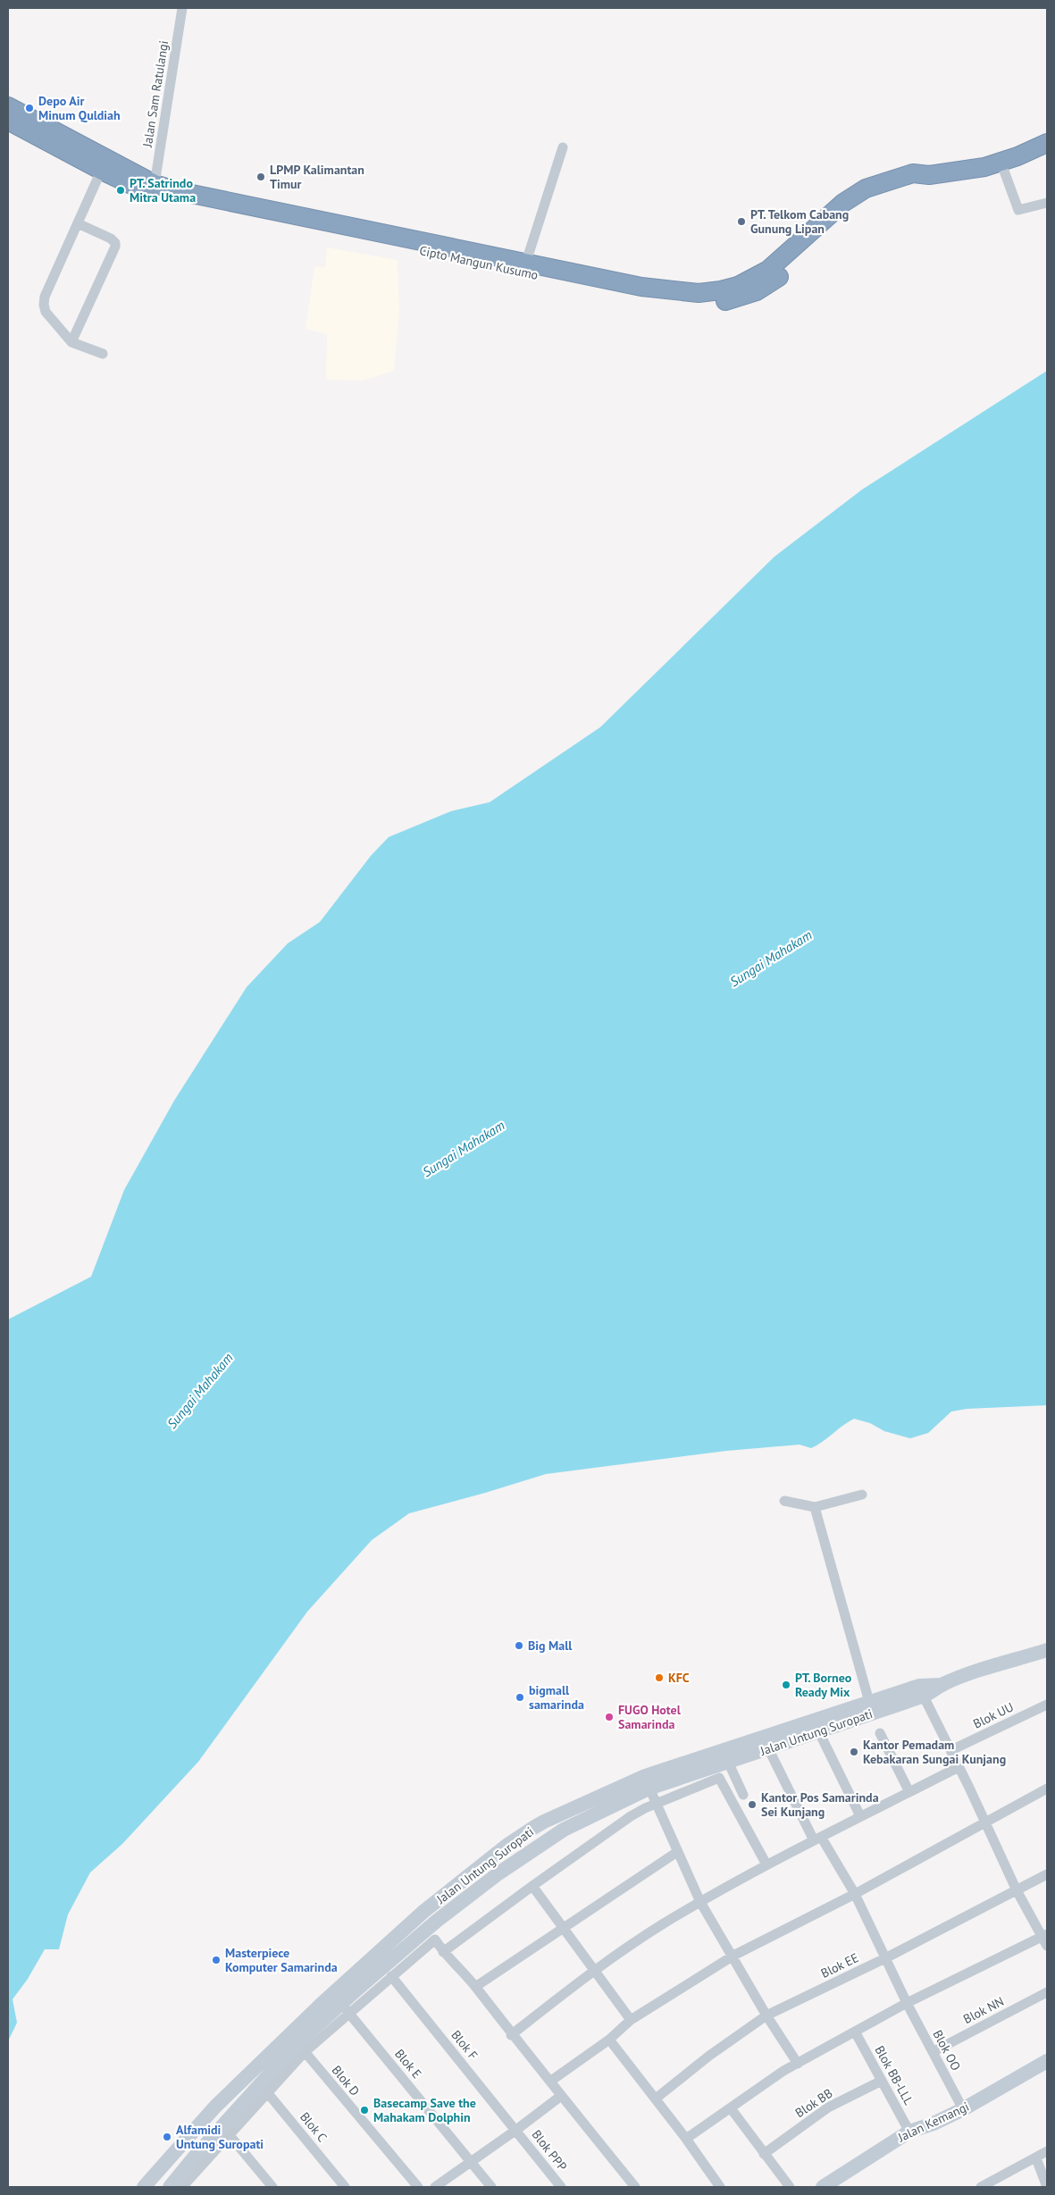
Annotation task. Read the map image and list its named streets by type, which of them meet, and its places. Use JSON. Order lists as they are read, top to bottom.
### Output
{
  "streets": {
    "highway": ["Cipto Mangun Kusumo"],
    "main road": ["Jalan Untung Suropati", "Jalan Kemangi"],
    "street": [
      "Jalan Sam Ratulangi",
      "Blok UU",
      "Blok EE",
      "Blok NN",
      "Blok F",
      "Blok OO",
      "Blok E",
      "Blok BB-LLL",
      "Blok D",
      "Blok BB",
      "Blok C",
      "Blok PPP"
    ]
  },
  "crossings": [
    ["Jalan Sam Ratulangi", "Cipto Mangun Kusumo"],
    ["Jalan Untung Suropati", "Blok OO"],
    ["Jalan Untung Suropati", "Blok E"],
    ["Jalan Untung Suropati", "Blok D"],
    ["Jalan Untung Suropati", "Blok C"],
    ["Blok EE", "Blok OO"],
    ["Blok NN", "Blok OO"],
    ["Blok F", "Blok PPP"],
    ["Blok OO", "Jalan Kemangi"],
    ["Blok BB-LLL", "Blok BB"],
    ["Blok BB-LLL", "Jalan Kemangi"]
  ],
  "water": ["Sungai Mahakam"],
  "places": [
    "Depo Air Minum Quldiah",
    "LPMP Kalimantan Timur",
    "PT. Satrindo Mitra Utama",
    "PT. Telkom Cabang Gunung Lipan",
    "Big Mall",
    "KFC",
    "PT. Borneo Ready Mix",
    "bigmall samarinda",
    "FUGO Hotel Samarinda",
    "Kantor Pemadam Kebakaran Sungai Kunjang",
    "Kantor Pos Samarinda Sei Kunjang",
    "Masterpiece Komputer Samarinda",
    "Basecamp Save the Mahakam Dolphin",
    "Alfamidi Untung Suropati"
  ]
}
